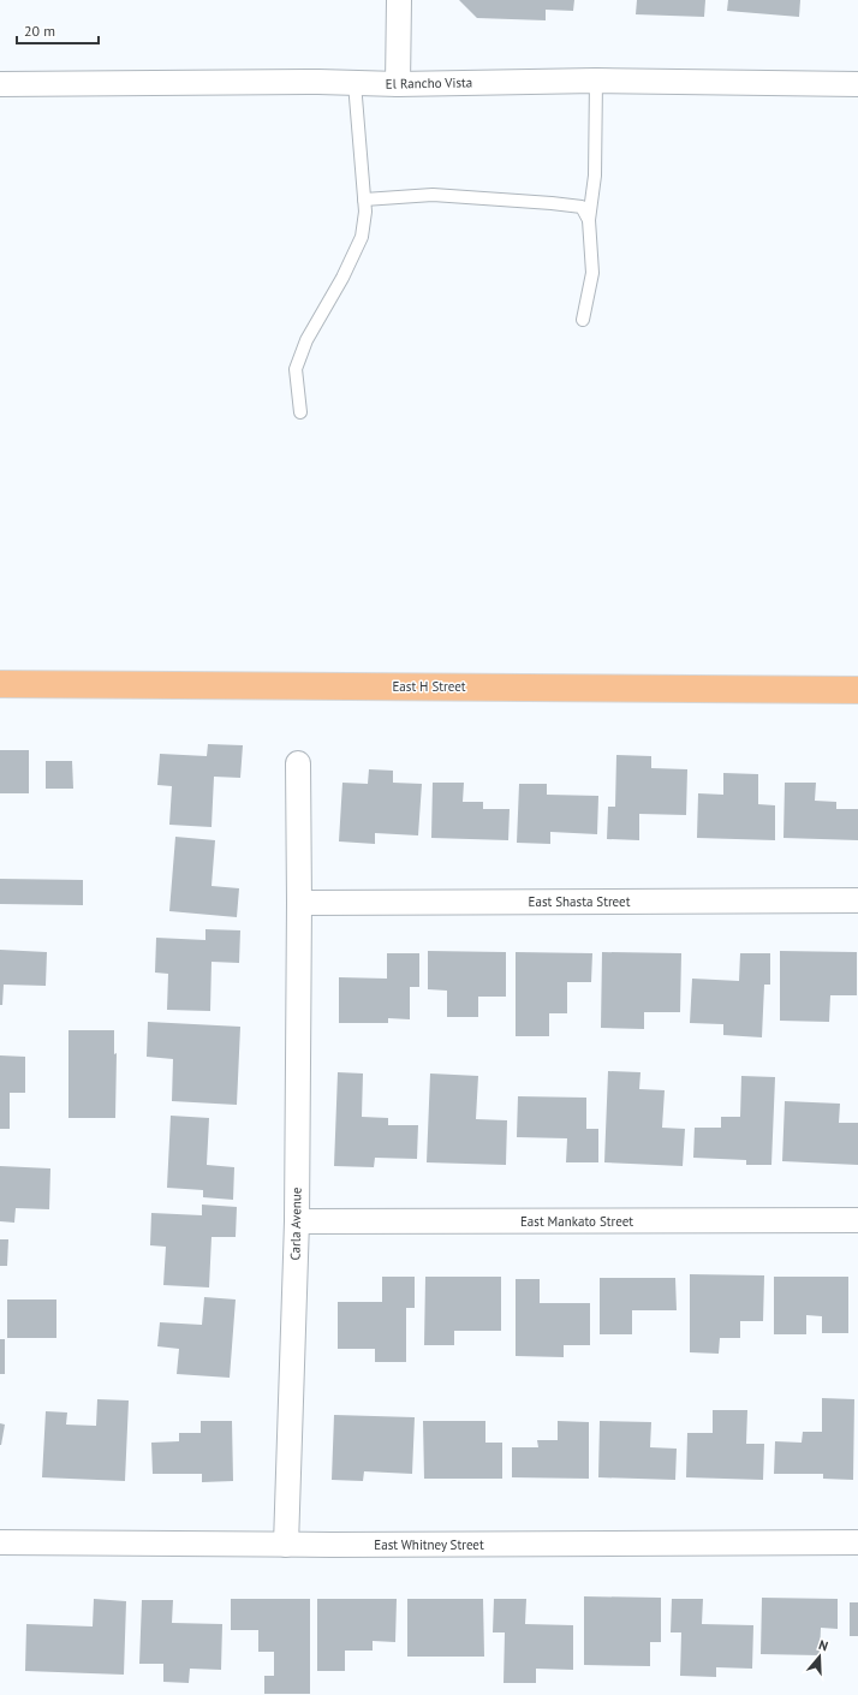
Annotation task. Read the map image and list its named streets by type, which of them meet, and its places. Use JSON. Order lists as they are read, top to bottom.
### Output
{
  "streets": {
    "main road": ["East H Street"],
    "street": [
      "El Rancho Vista",
      "East Shasta Street",
      "East Mankato Street",
      "Carla Avenue",
      "East Whitney Street"
    ]
  },
  "crossings": [
    ["East Shasta Street", "Carla Avenue"],
    ["East Mankato Street", "Carla Avenue"],
    ["Carla Avenue", "East Whitney Street"]
  ],
  "scale_bar": "20 m",
  "north": "top"
}
